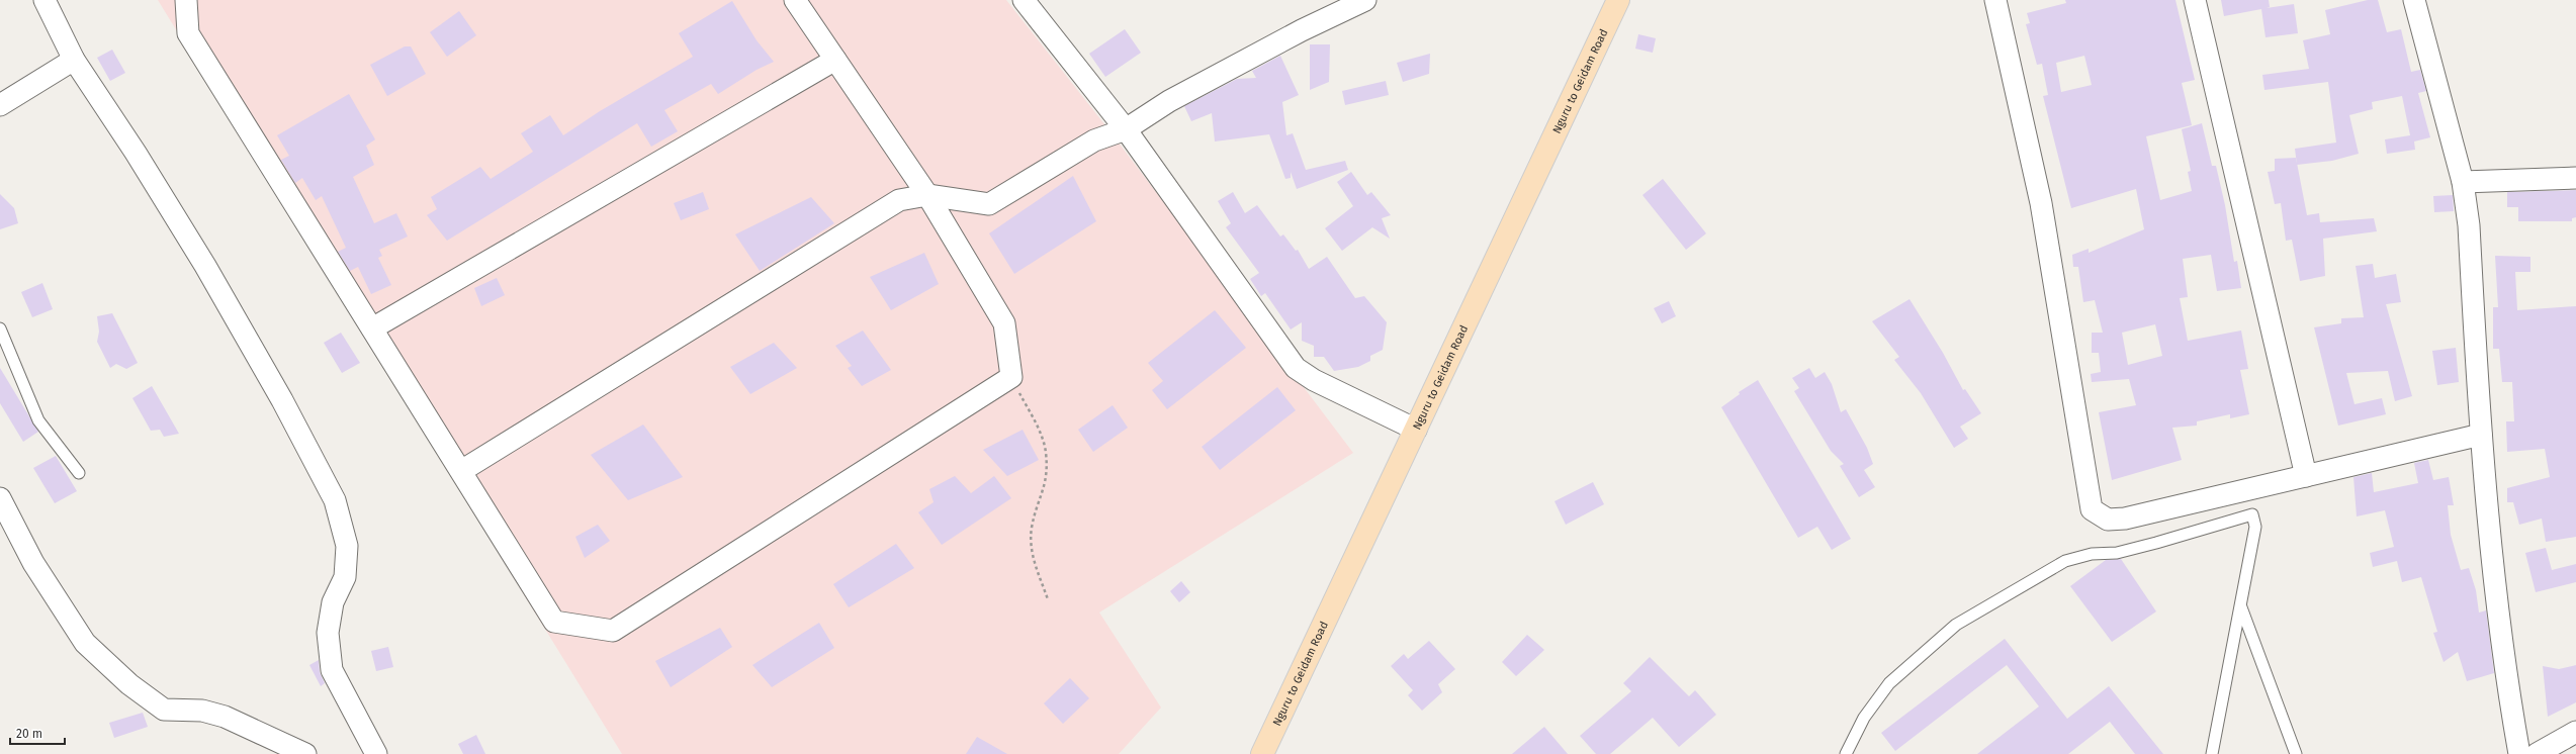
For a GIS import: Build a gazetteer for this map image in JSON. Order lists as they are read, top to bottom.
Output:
{
  "streets": {
    "main road": ["Nguru to Geidam Road"]
  },
  "scale_bar": "20 m"
}
